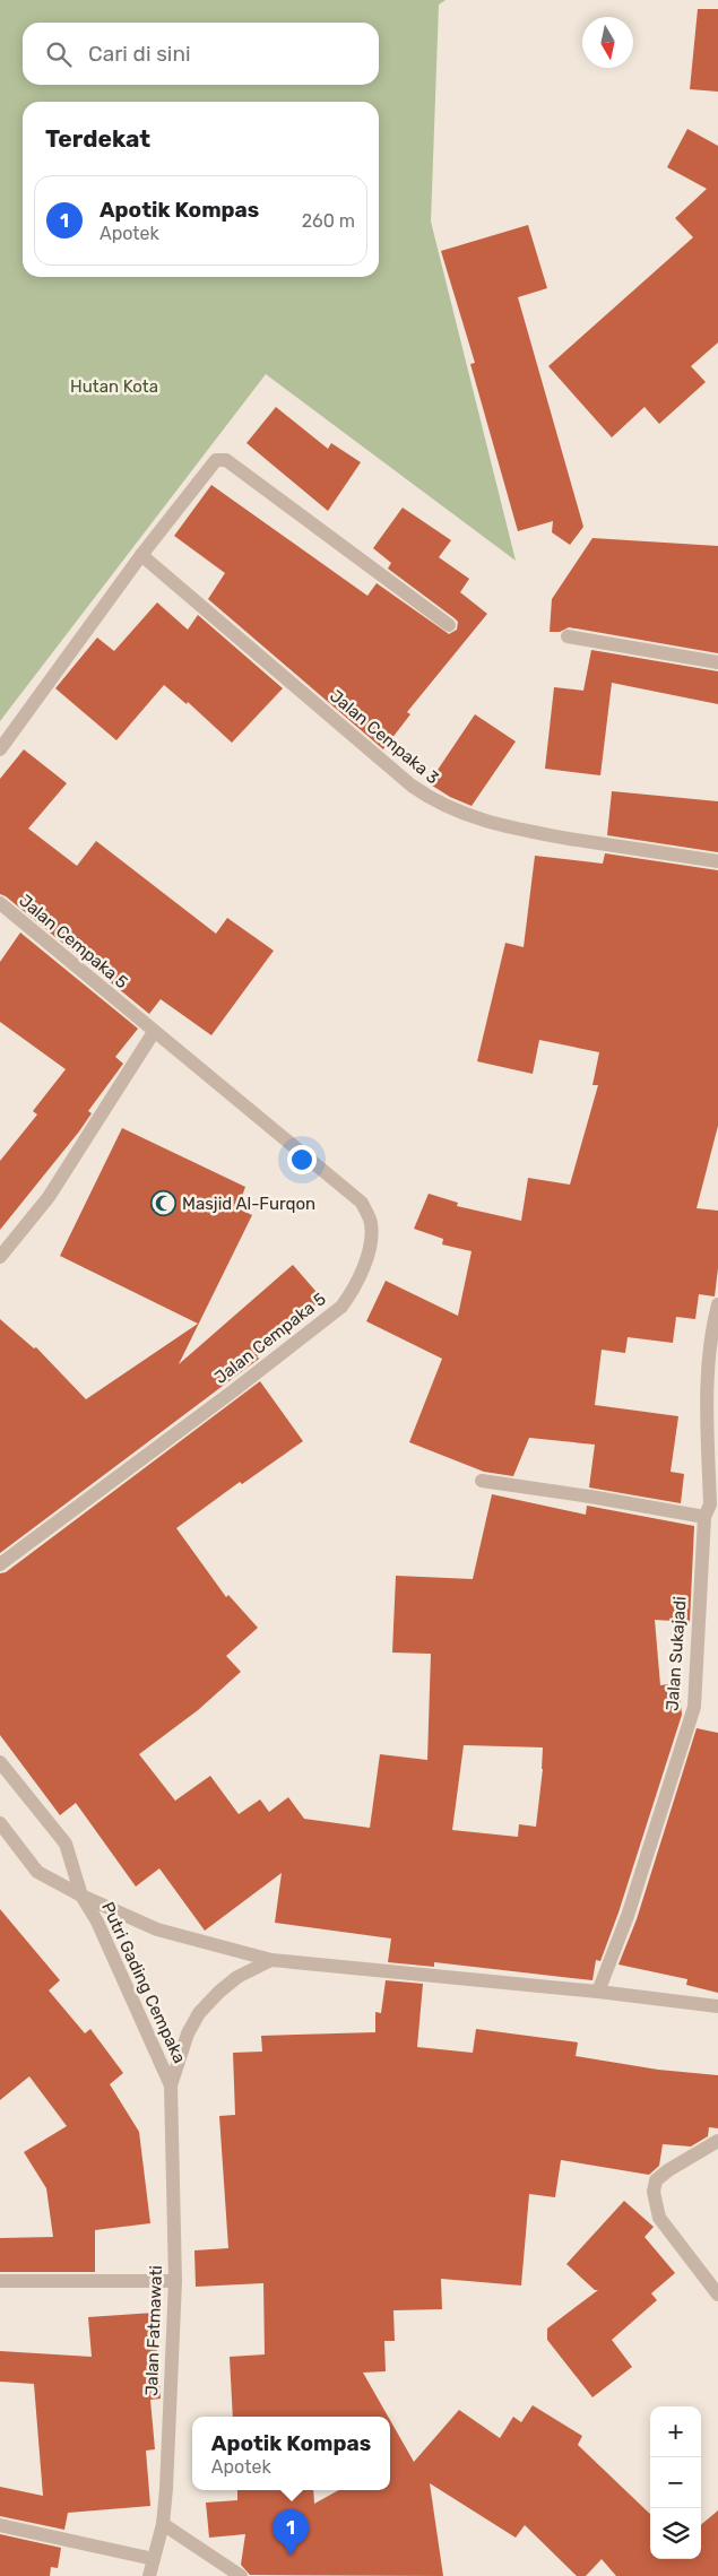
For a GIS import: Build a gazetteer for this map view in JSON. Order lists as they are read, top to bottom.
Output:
{
  "streets": {
    "street": [
      "Jalan Cempaka 3",
      "Jalan Cempaka 5",
      "Jalan Sukajadi",
      "Putri Gading Cempaka",
      "Jalan Fatmawati"
    ]
  },
  "crossings": [
    ["Jalan Sukajadi", "Putri Gading Cempaka"],
    ["Putri Gading Cempaka", "Jalan Fatmawati"]
  ],
  "parks": ["Hutan Kota"],
  "places": {
    "mosque": ["Masjid Al-Furqon"]
  },
  "north": "bottom",
  "page": {
    "search": "Cari di sini",
    "heading": "Terdekat",
    "list": [
      {
        "mark": "1",
        "name": "Apotik Kompas",
        "note": "Apotek",
        "value": "260 m"
      }
    ],
    "map_buttons": ["+", "−"],
    "popup": ["Apotik Kompas", "Apotek"],
    "pins": "1"
  }
}
